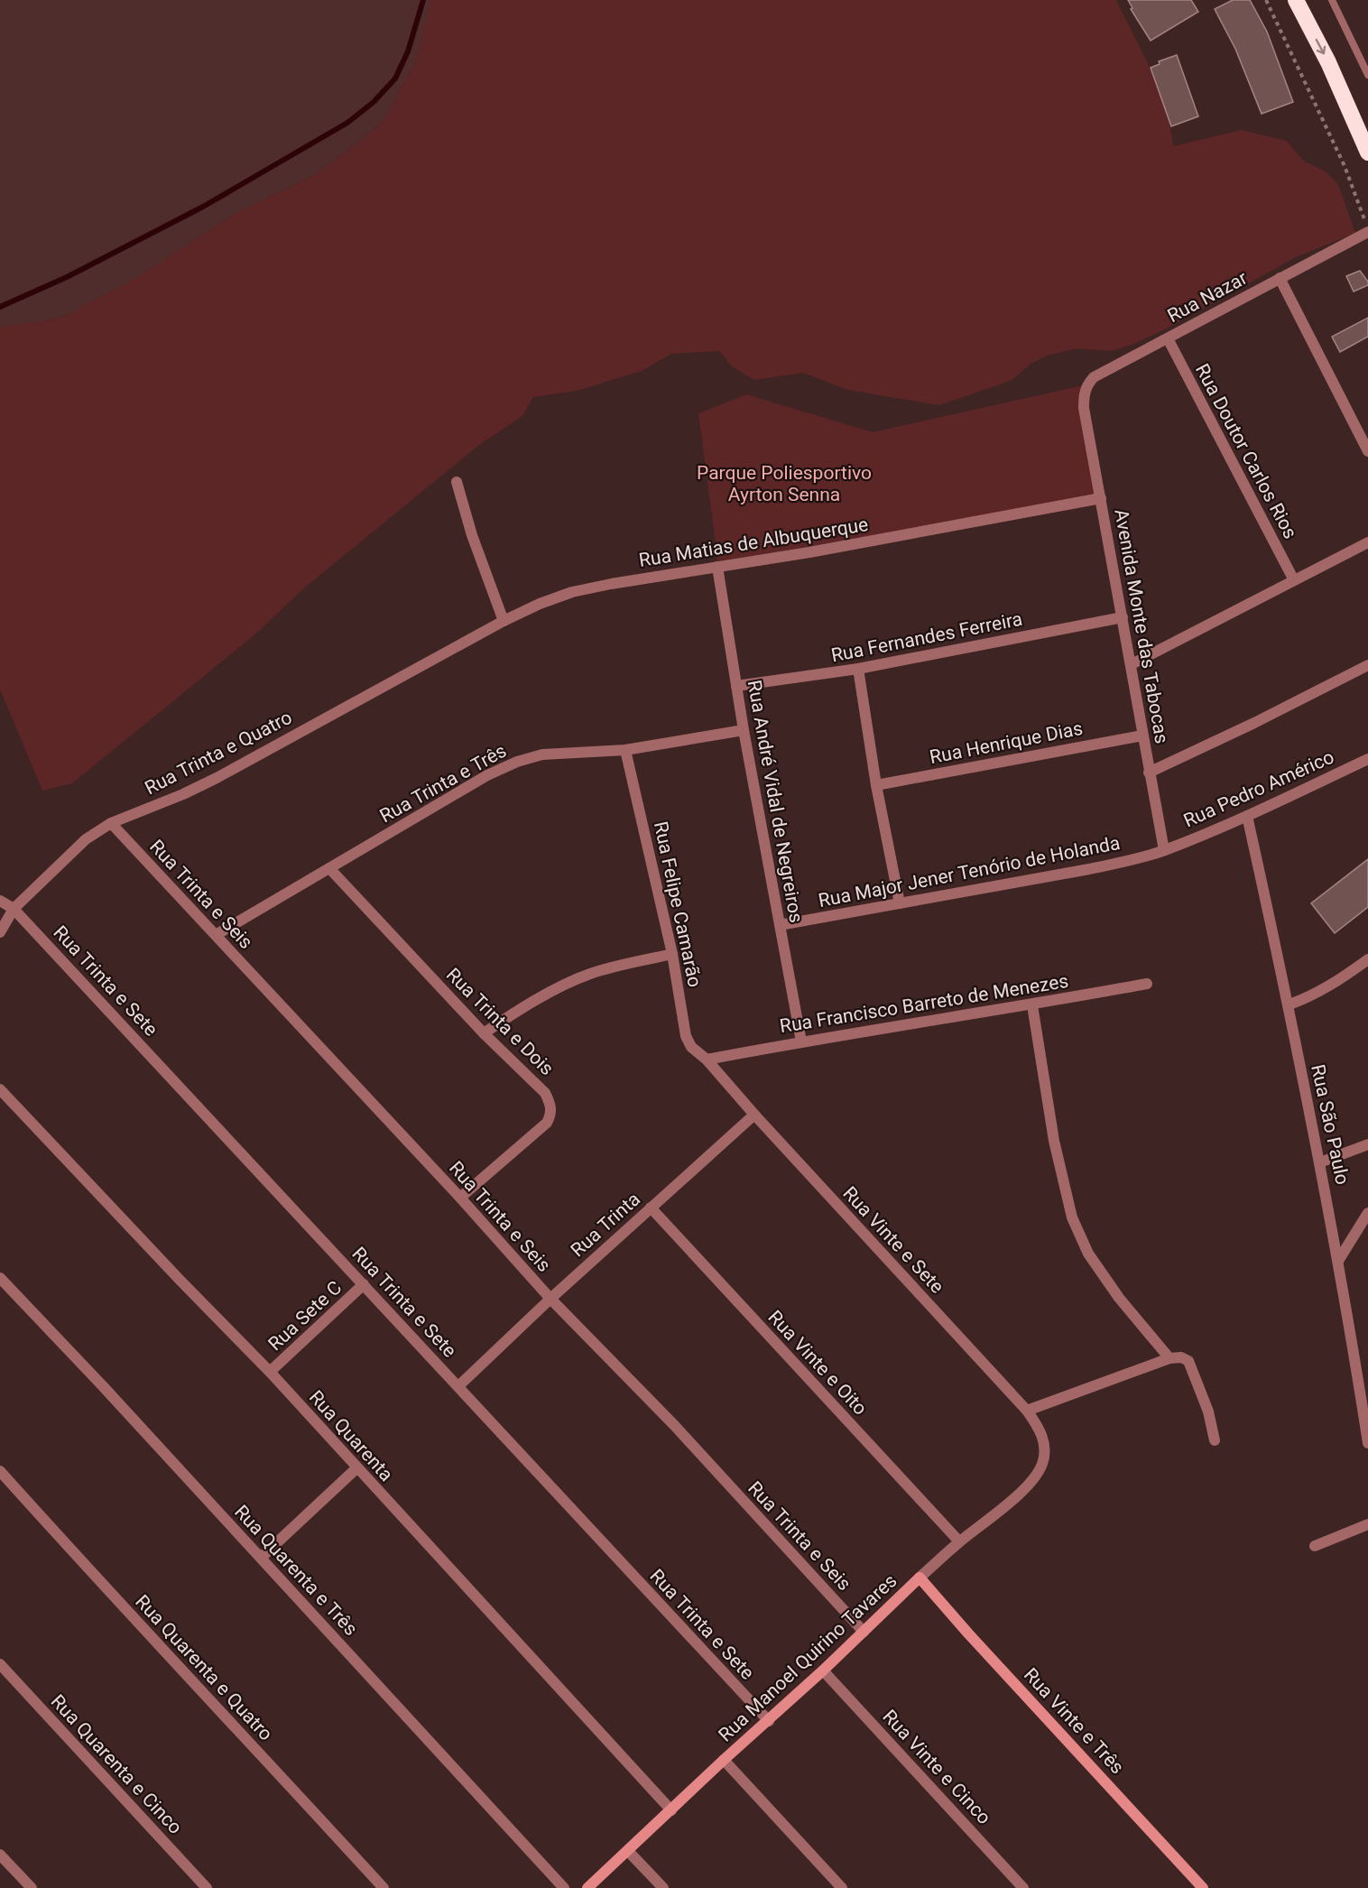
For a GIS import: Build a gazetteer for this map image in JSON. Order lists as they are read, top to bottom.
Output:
{
  "streets": {
    "main road": ["Rua Manoel Quirino Tavares", "Rua Vinte e Três"],
    "street": [
      "Rua Nazar",
      "Rua Doutor Carlos Rios",
      "Rua Matias de Albuquerque",
      "Avenida Monte das Tabocas",
      "Rua Fernandes Ferreira",
      "Rua Henrique Dias",
      "Rua Trinta e Quatro",
      "Rua Trinta e Três",
      "Rua Pedro Américo",
      "Rua André Vidal de Negreiros",
      "Rua Major Jener Tenório de Holanda",
      "Rua Trinta e Seis",
      "Rua Felipe Camarão",
      "Rua Trinta e Sete",
      "Rua Francisco Barreto de Menezes",
      "Rua Trinta e Dois",
      "Rua São Paulo",
      "Rua Trinta",
      "Rua Vinte e Sete",
      "Rua Sete C",
      "Rua Vinte e Oito",
      "Rua Quarenta",
      "Rua Quarenta e Três",
      "Rua Quarenta e Quatro",
      "Rua Quarenta e Cinco",
      "Rua Vinte e Cinco"
    ]
  },
  "crossings": [
    ["Rua Nazar", "Rua Doutor Carlos Rios"],
    ["Rua Nazar", "Avenida Monte das Tabocas"],
    ["Rua Matias de Albuquerque", "Avenida Monte das Tabocas"],
    ["Rua Matias de Albuquerque", "Rua Trinta e Quatro"],
    ["Rua Matias de Albuquerque", "Rua André Vidal de Negreiros"],
    ["Avenida Monte das Tabocas", "Rua Fernandes Ferreira"],
    ["Avenida Monte das Tabocas", "Rua Henrique Dias"],
    ["Avenida Monte das Tabocas", "Rua Pedro Américo"],
    ["Avenida Monte das Tabocas", "Rua Major Jener Tenório de Holanda"],
    ["Rua Fernandes Ferreira", "Rua André Vidal de Negreiros"],
    ["Rua Trinta e Quatro", "Rua Trinta e Seis"],
    ["Rua Trinta e Quatro", "Rua Trinta e Sete"],
    ["Rua Trinta e Três", "Rua André Vidal de Negreiros"],
    ["Rua Trinta e Três", "Rua Trinta e Seis"],
    ["Rua Trinta e Três", "Rua Felipe Camarão"],
    ["Rua Trinta e Três", "Rua Trinta e Dois"],
    ["Rua Pedro Américo", "Rua Major Jener Tenório de Holanda"],
    ["Rua Pedro Américo", "Rua São Paulo"],
    ["Rua André Vidal de Negreiros", "Rua Major Jener Tenório de Holanda"],
    ["Rua André Vidal de Negreiros", "Rua Francisco Barreto de Menezes"],
    ["Rua Trinta e Seis", "Rua Trinta e Dois"],
    ["Rua Trinta e Seis", "Rua Trinta"],
    ["Rua Trinta e Seis", "Rua Manoel Quirino Tavares"],
    ["Rua Felipe Camarão", "Rua Francisco Barreto de Menezes"],
    ["Rua Felipe Camarão", "Rua Vinte e Sete"],
    ["Rua Trinta e Sete", "Rua Trinta"],
    ["Rua Trinta e Sete", "Rua Sete C"],
    ["Rua Trinta e Sete", "Rua Manoel Quirino Tavares"],
    ["Rua Francisco Barreto de Menezes", "Rua Vinte e Sete"],
    ["Rua Trinta", "Rua Vinte e Sete"],
    ["Rua Trinta", "Rua Vinte e Oito"],
    ["Rua Vinte e Sete", "Rua Manoel Quirino Tavares"],
    ["Rua Sete C", "Rua Quarenta"],
    ["Rua Vinte e Oito", "Rua Manoel Quirino Tavares"],
    ["Rua Quarenta", "Rua Manoel Quirino Tavares"],
    ["Rua Manoel Quirino Tavares", "Rua Vinte e Três"],
    ["Rua Manoel Quirino Tavares", "Rua Vinte e Cinco"]
  ],
  "parks": ["Parque Poliesportivo Ayrton Senna"]
}
